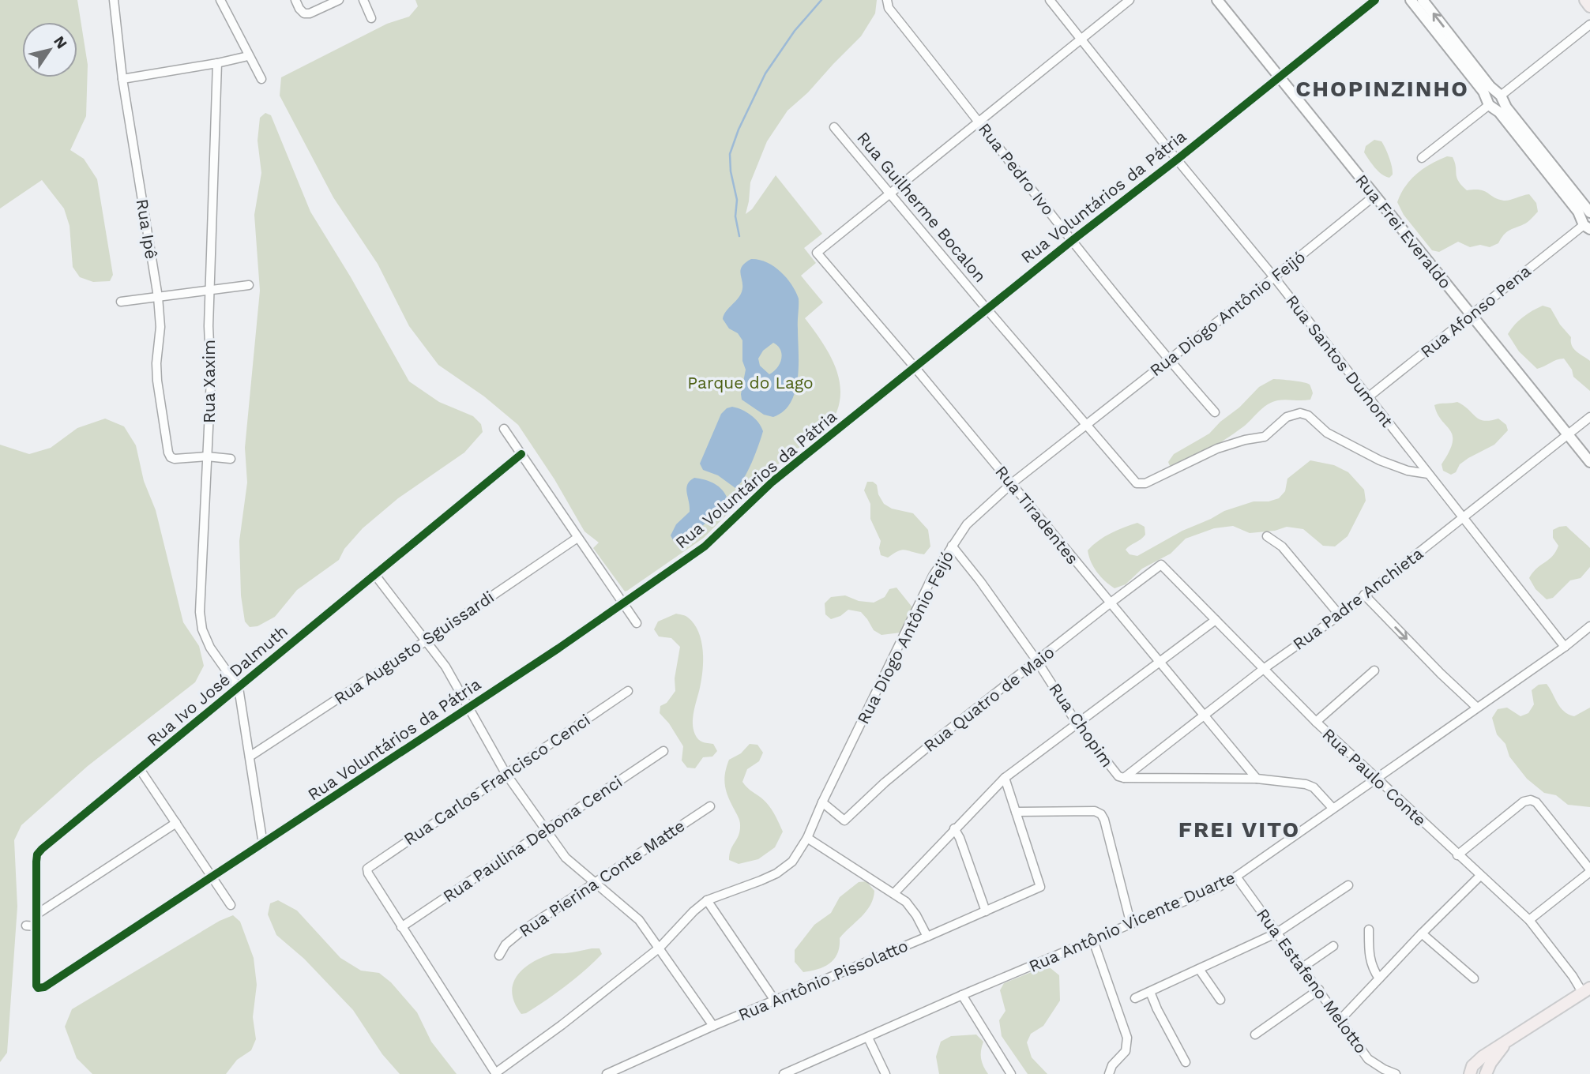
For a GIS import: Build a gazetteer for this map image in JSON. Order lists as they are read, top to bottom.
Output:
{
  "streets": {
    "street": [
      "Rua Pedro Ivo",
      "Rua Voluntários da Pátria",
      "Rua Guilherme Bocalon",
      "Rua Ipê",
      "Rua Frei Everaldo",
      "Rua Afonso Pena",
      "Rua Diogo Antônio Feijó",
      "Rua Santos Dumont",
      "Rua Xaxim",
      "Rua Tiradentes",
      "Rua Padre Anchieta",
      "Rua Augusto Sguissardi",
      "Rua Ivo José Dalmuth",
      "Rua Quatro de Maio",
      "Rua Chopim",
      "Rua Paulo Conte",
      "Rua Carlos Francisco Cenci",
      "Rua Paulina Debona Cenci",
      "Rua Pierina Conte Matte",
      "Rua Antônio Vicente Duarte",
      "Rua Antônio Pissolatto",
      "Rua Estafeno Melotto"
    ]
  },
  "crossings": [
    ["Rua Pedro Ivo", "Rua Voluntários da Pátria"],
    ["Rua Pedro Ivo", "Rua Diogo Antônio Feijó"],
    ["Rua Voluntários da Pátria", "Rua Guilherme Bocalon"],
    ["Rua Voluntários da Pátria", "Rua Frei Everaldo"],
    ["Rua Voluntários da Pátria", "Rua Santos Dumont"],
    ["Rua Voluntários da Pátria", "Rua Tiradentes"],
    ["Rua Voluntários da Pátria", "Rua Ivo José Dalmuth"],
    ["Rua Guilherme Bocalon", "Rua Diogo Antônio Feijó"],
    ["Rua Guilherme Bocalon", "Rua Santos Dumont"],
    ["Rua Guilherme Bocalon", "Rua Tiradentes"],
    ["Rua Ipê", "Rua Xaxim"],
    ["Rua Frei Everaldo", "Rua Afonso Pena"],
    ["Rua Frei Everaldo", "Rua Diogo Antônio Feijó"],
    ["Rua Frei Everaldo", "Rua Padre Anchieta"],
    ["Rua Afonso Pena", "Rua Santos Dumont"],
    ["Rua Diogo Antônio Feijó", "Rua Santos Dumont"],
    ["Rua Diogo Antônio Feijó", "Rua Tiradentes"],
    ["Rua Diogo Antônio Feijó", "Rua Quatro de Maio"],
    ["Rua Diogo Antônio Feijó", "Rua Chopim"],
    ["Rua Santos Dumont", "Rua Padre Anchieta"],
    ["Rua Santos Dumont", "Rua Antônio Vicente Duarte"],
    ["Rua Xaxim", "Rua Ivo José Dalmuth"],
    ["Rua Tiradentes", "Rua Padre Anchieta"],
    ["Rua Tiradentes", "Rua Quatro de Maio"],
    ["Rua Tiradentes", "Rua Chopim"],
    ["Rua Padre Anchieta", "Rua Chopim"],
    ["Rua Padre Anchieta", "Rua Paulo Conte"],
    ["Rua Quatro de Maio", "Rua Chopim"],
    ["Rua Quatro de Maio", "Rua Paulo Conte"],
    ["Rua Chopim", "Rua Antônio Vicente Duarte"],
    ["Rua Paulo Conte", "Rua Antônio Vicente Duarte"],
    ["Rua Carlos Francisco Cenci", "Rua Paulina Debona Cenci"],
    ["Rua Antônio Vicente Duarte", "Rua Estafeno Melotto"]
  ],
  "districts": ["CHOPINZINHO", "FREI VITO"],
  "parks": ["Parque do Lago"],
  "north": "top right"
}
